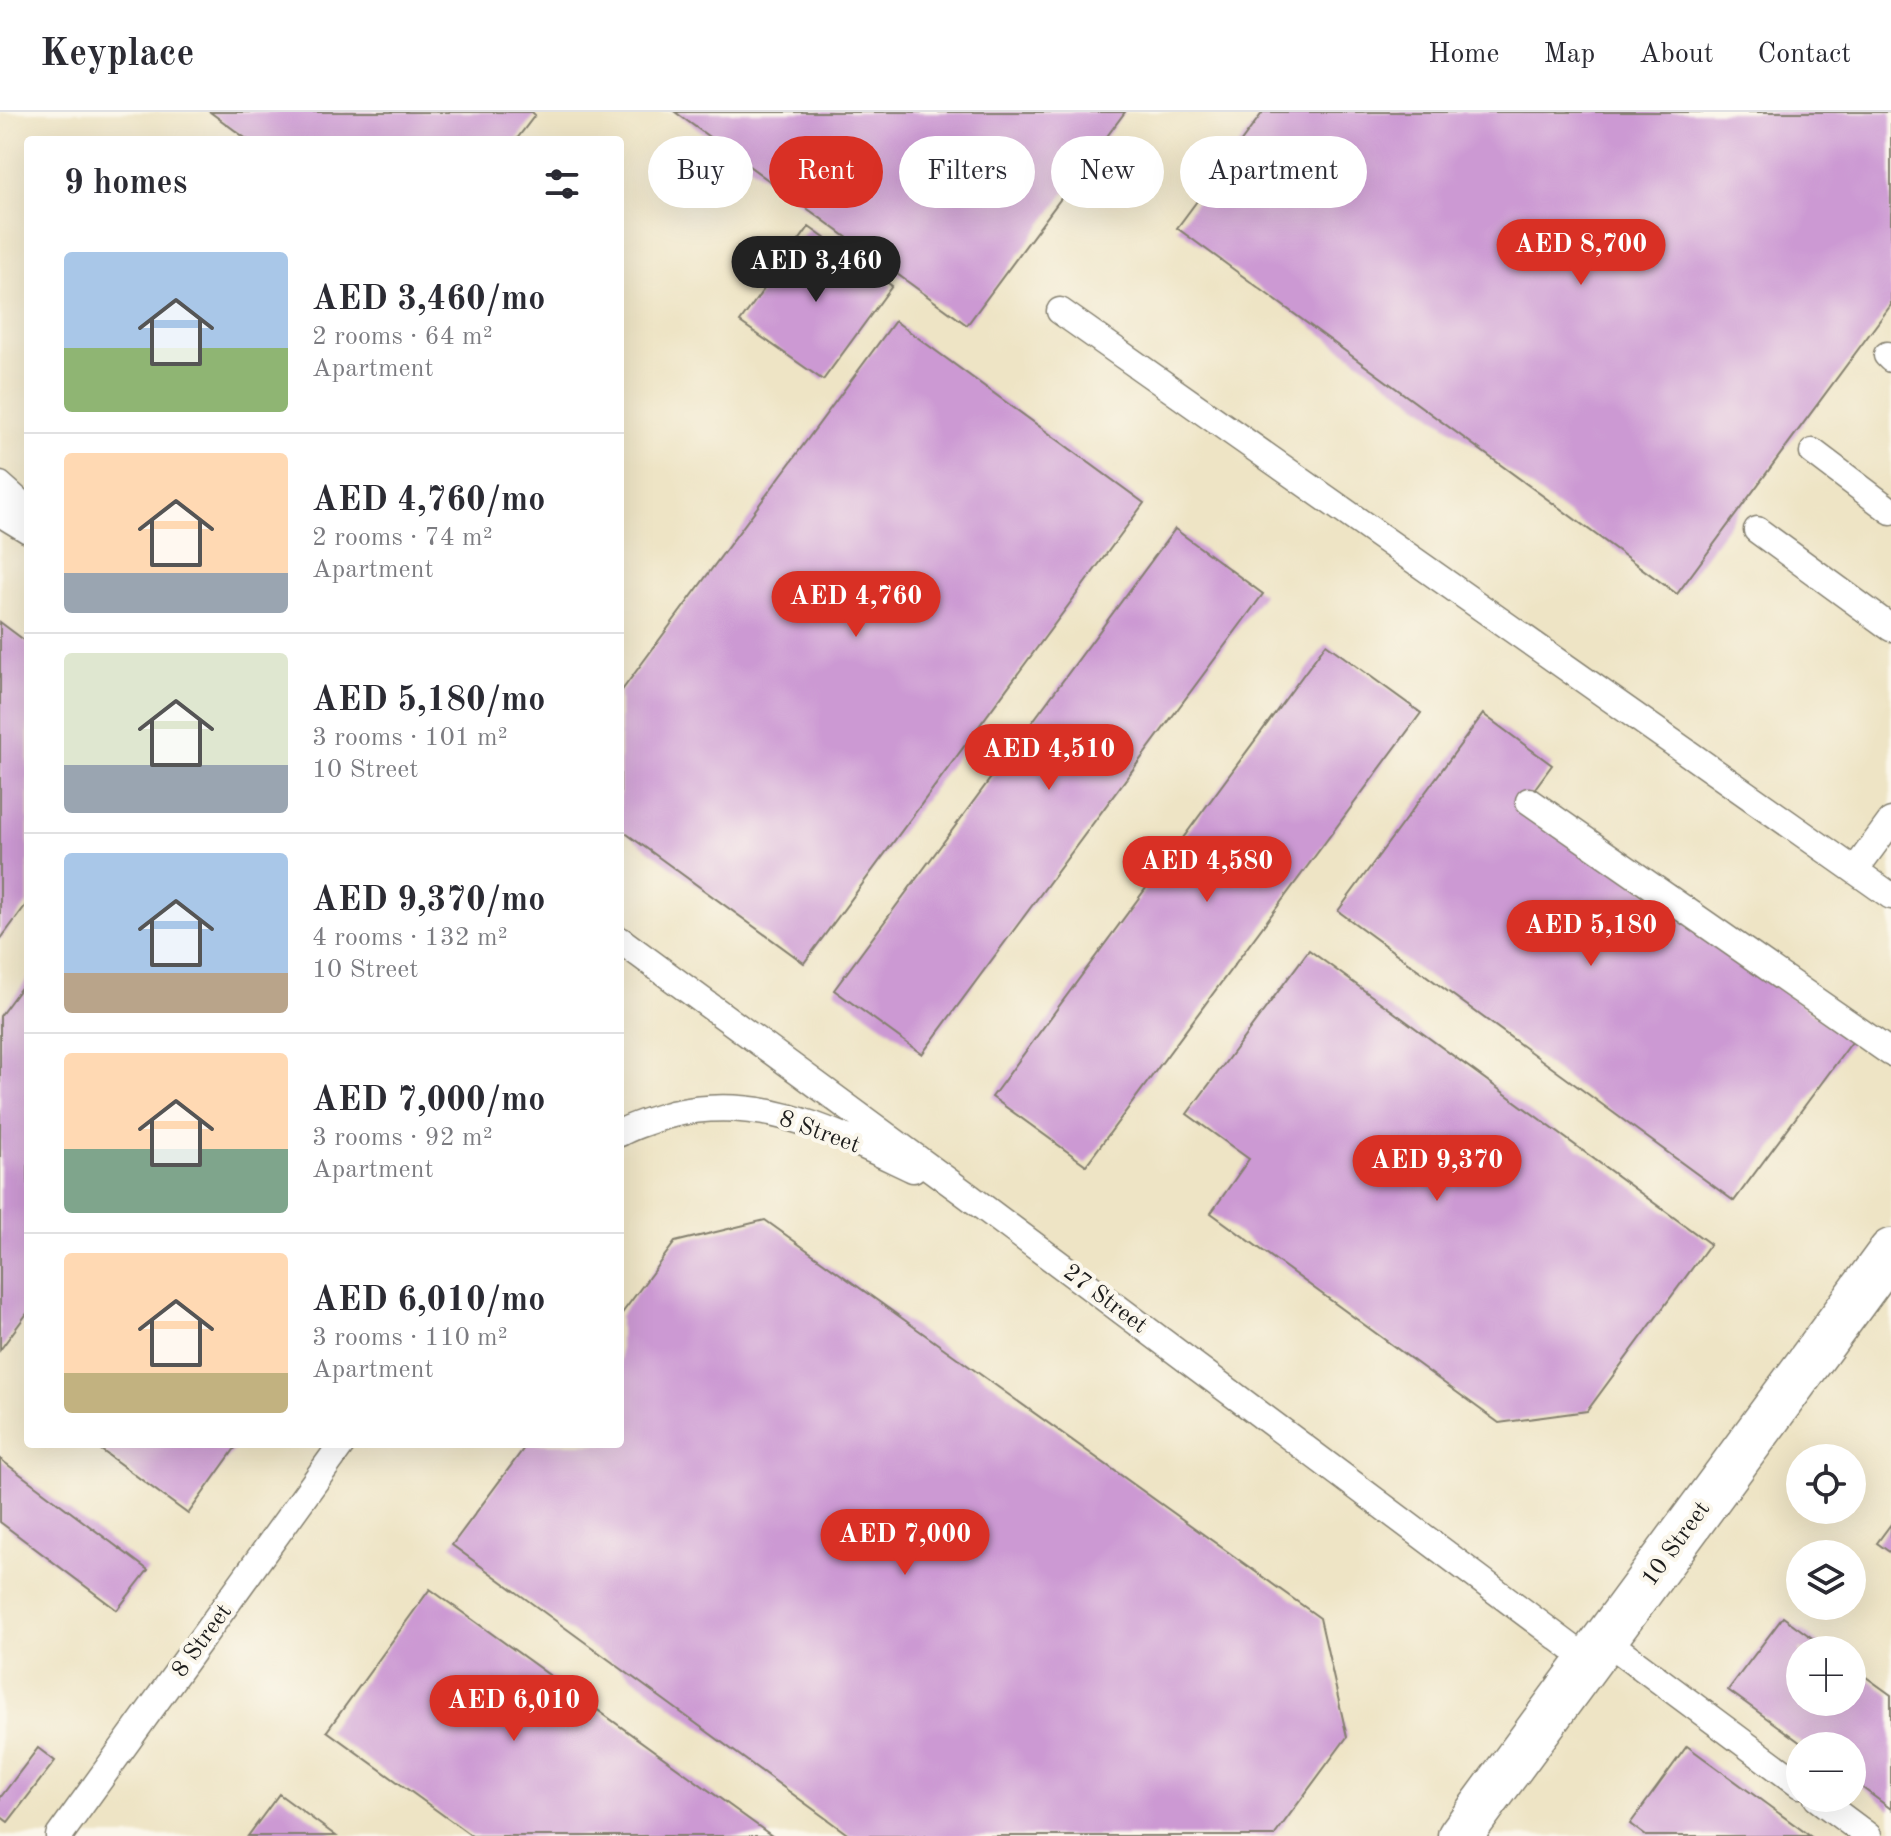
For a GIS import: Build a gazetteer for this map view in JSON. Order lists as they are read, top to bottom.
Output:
{
  "streets": {
    "street": ["10 Street"],
    "lane": ["8 Street", "27 Street"]
  },
  "crossings": [
    ["8 Street", "27 Street"],
    ["27 Street", "10 Street"]
  ],
  "page": {
    "header": "Keyplace",
    "nav": [
      "Home",
      "Map",
      "About",
      "Contact"
    ],
    "chip": [
      "Buy",
      "Rent",
      "Filters",
      "New",
      "Apartment"
    ],
    "heading": "9 homes",
    "price": [
      "AED 8,700",
      "AED 3,460",
      "AED 4,760",
      "AED 4,510",
      "AED 4,580",
      "AED 5,180",
      "AED 9,370",
      "AED 7,000",
      "AED 6,010"
    ],
    "list": [
      {
        "name": "AED 3,460/mo",
        "note": "2 rooms · 64 m² · Apartment"
      },
      {
        "name": "AED 4,760/mo",
        "note": "2 rooms · 74 m² · Apartment"
      },
      {
        "name": "AED 5,180/mo",
        "note": "3 rooms · 101 m² · 10 Street"
      },
      {
        "name": "AED 9,370/mo",
        "note": "4 rooms · 132 m² · 10 Street"
      },
      {
        "name": "AED 7,000/mo",
        "note": "3 rooms · 92 m² · Apartment"
      },
      {
        "name": "AED 6,010/mo",
        "note": "3 rooms · 110 m² · Apartment"
      }
    ],
    "map_buttons": ["+", "−"]
  }
}
